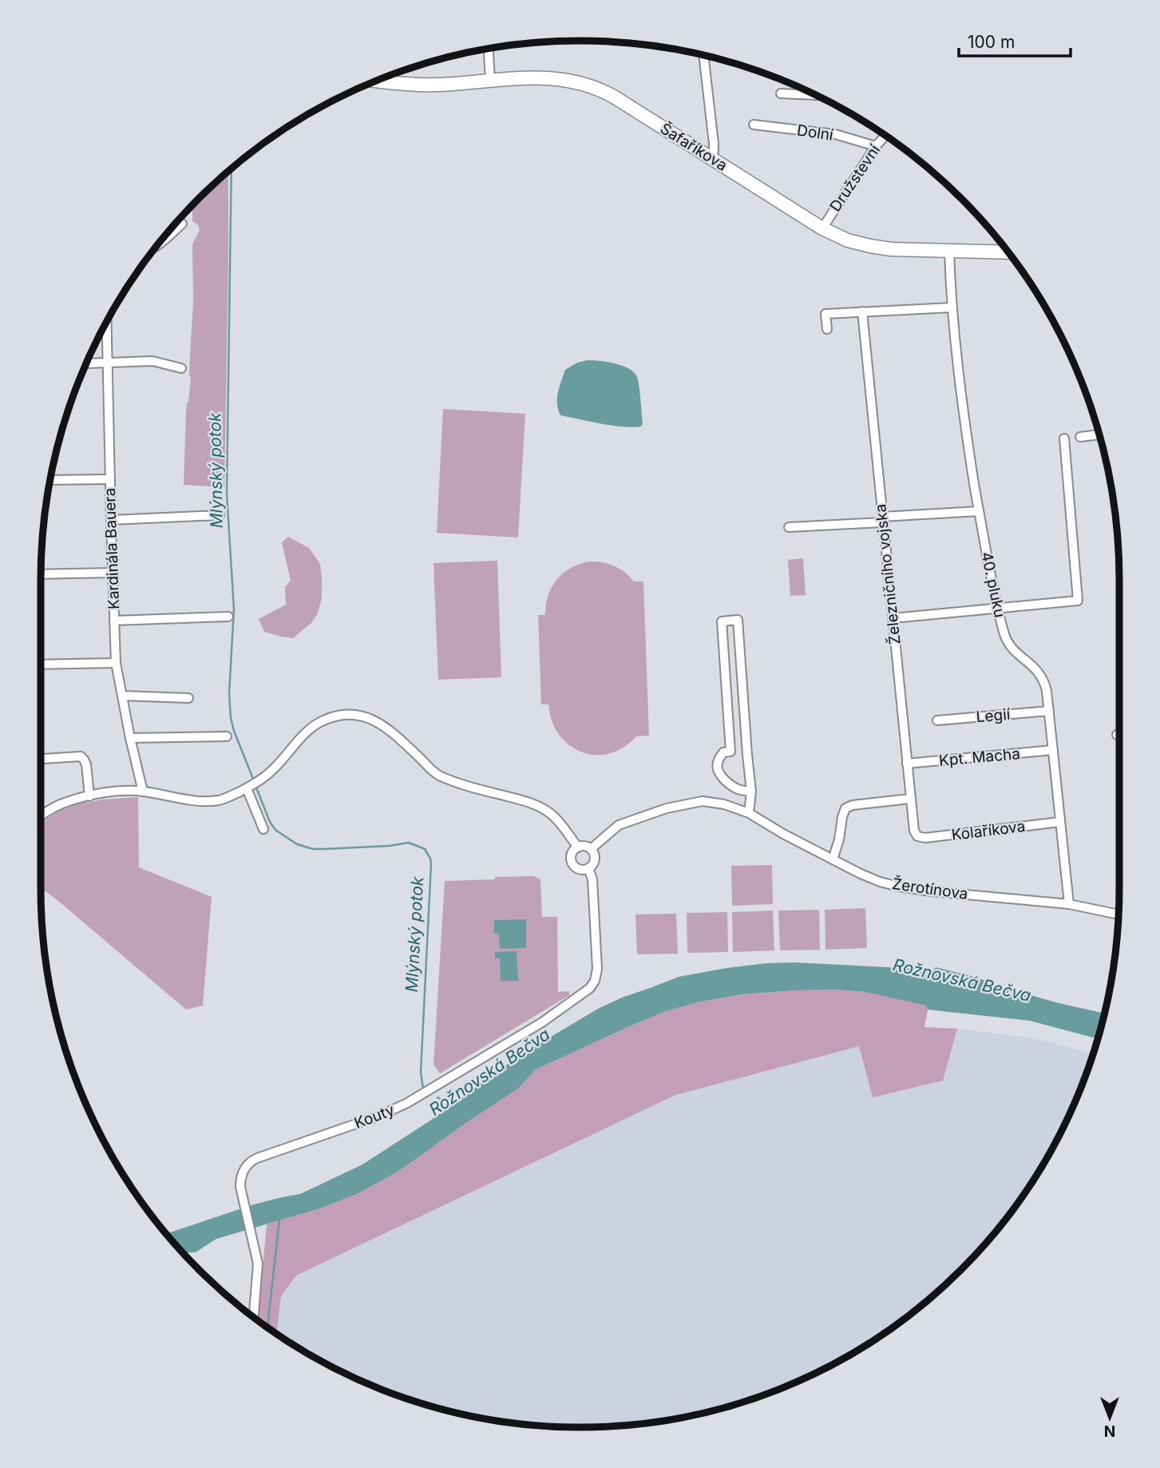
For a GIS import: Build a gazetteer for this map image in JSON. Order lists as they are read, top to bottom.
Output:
{
  "streets": {
    "street": [
      "Dolní",
      "Šafaříkova",
      "Družstevní",
      "Kardinála Bauera",
      "Železničního vojska",
      "40. pluku",
      "Legií",
      "Kpt. Macha",
      "Kolaříkova",
      "Žerotínova",
      "Kouty"
    ]
  },
  "crossings": [
    ["Dolní", "Družstevní"],
    ["Šafaříkova", "Družstevní"],
    ["Šafaříkova", "40. pluku"],
    ["Železničního vojska", "Kpt. Macha"],
    ["Železničního vojska", "Kolaříkova"],
    ["40. pluku", "Legií"],
    ["40. pluku", "Kpt. Macha"],
    ["40. pluku", "Kolaříkova"],
    ["40. pluku", "Žerotínova"],
    ["Žerotínova", "Kouty"]
  ],
  "water": ["Mlýnský potok", "Rožnovská Bečva"],
  "scale_bar": "100 m",
  "north": "bottom"
}
